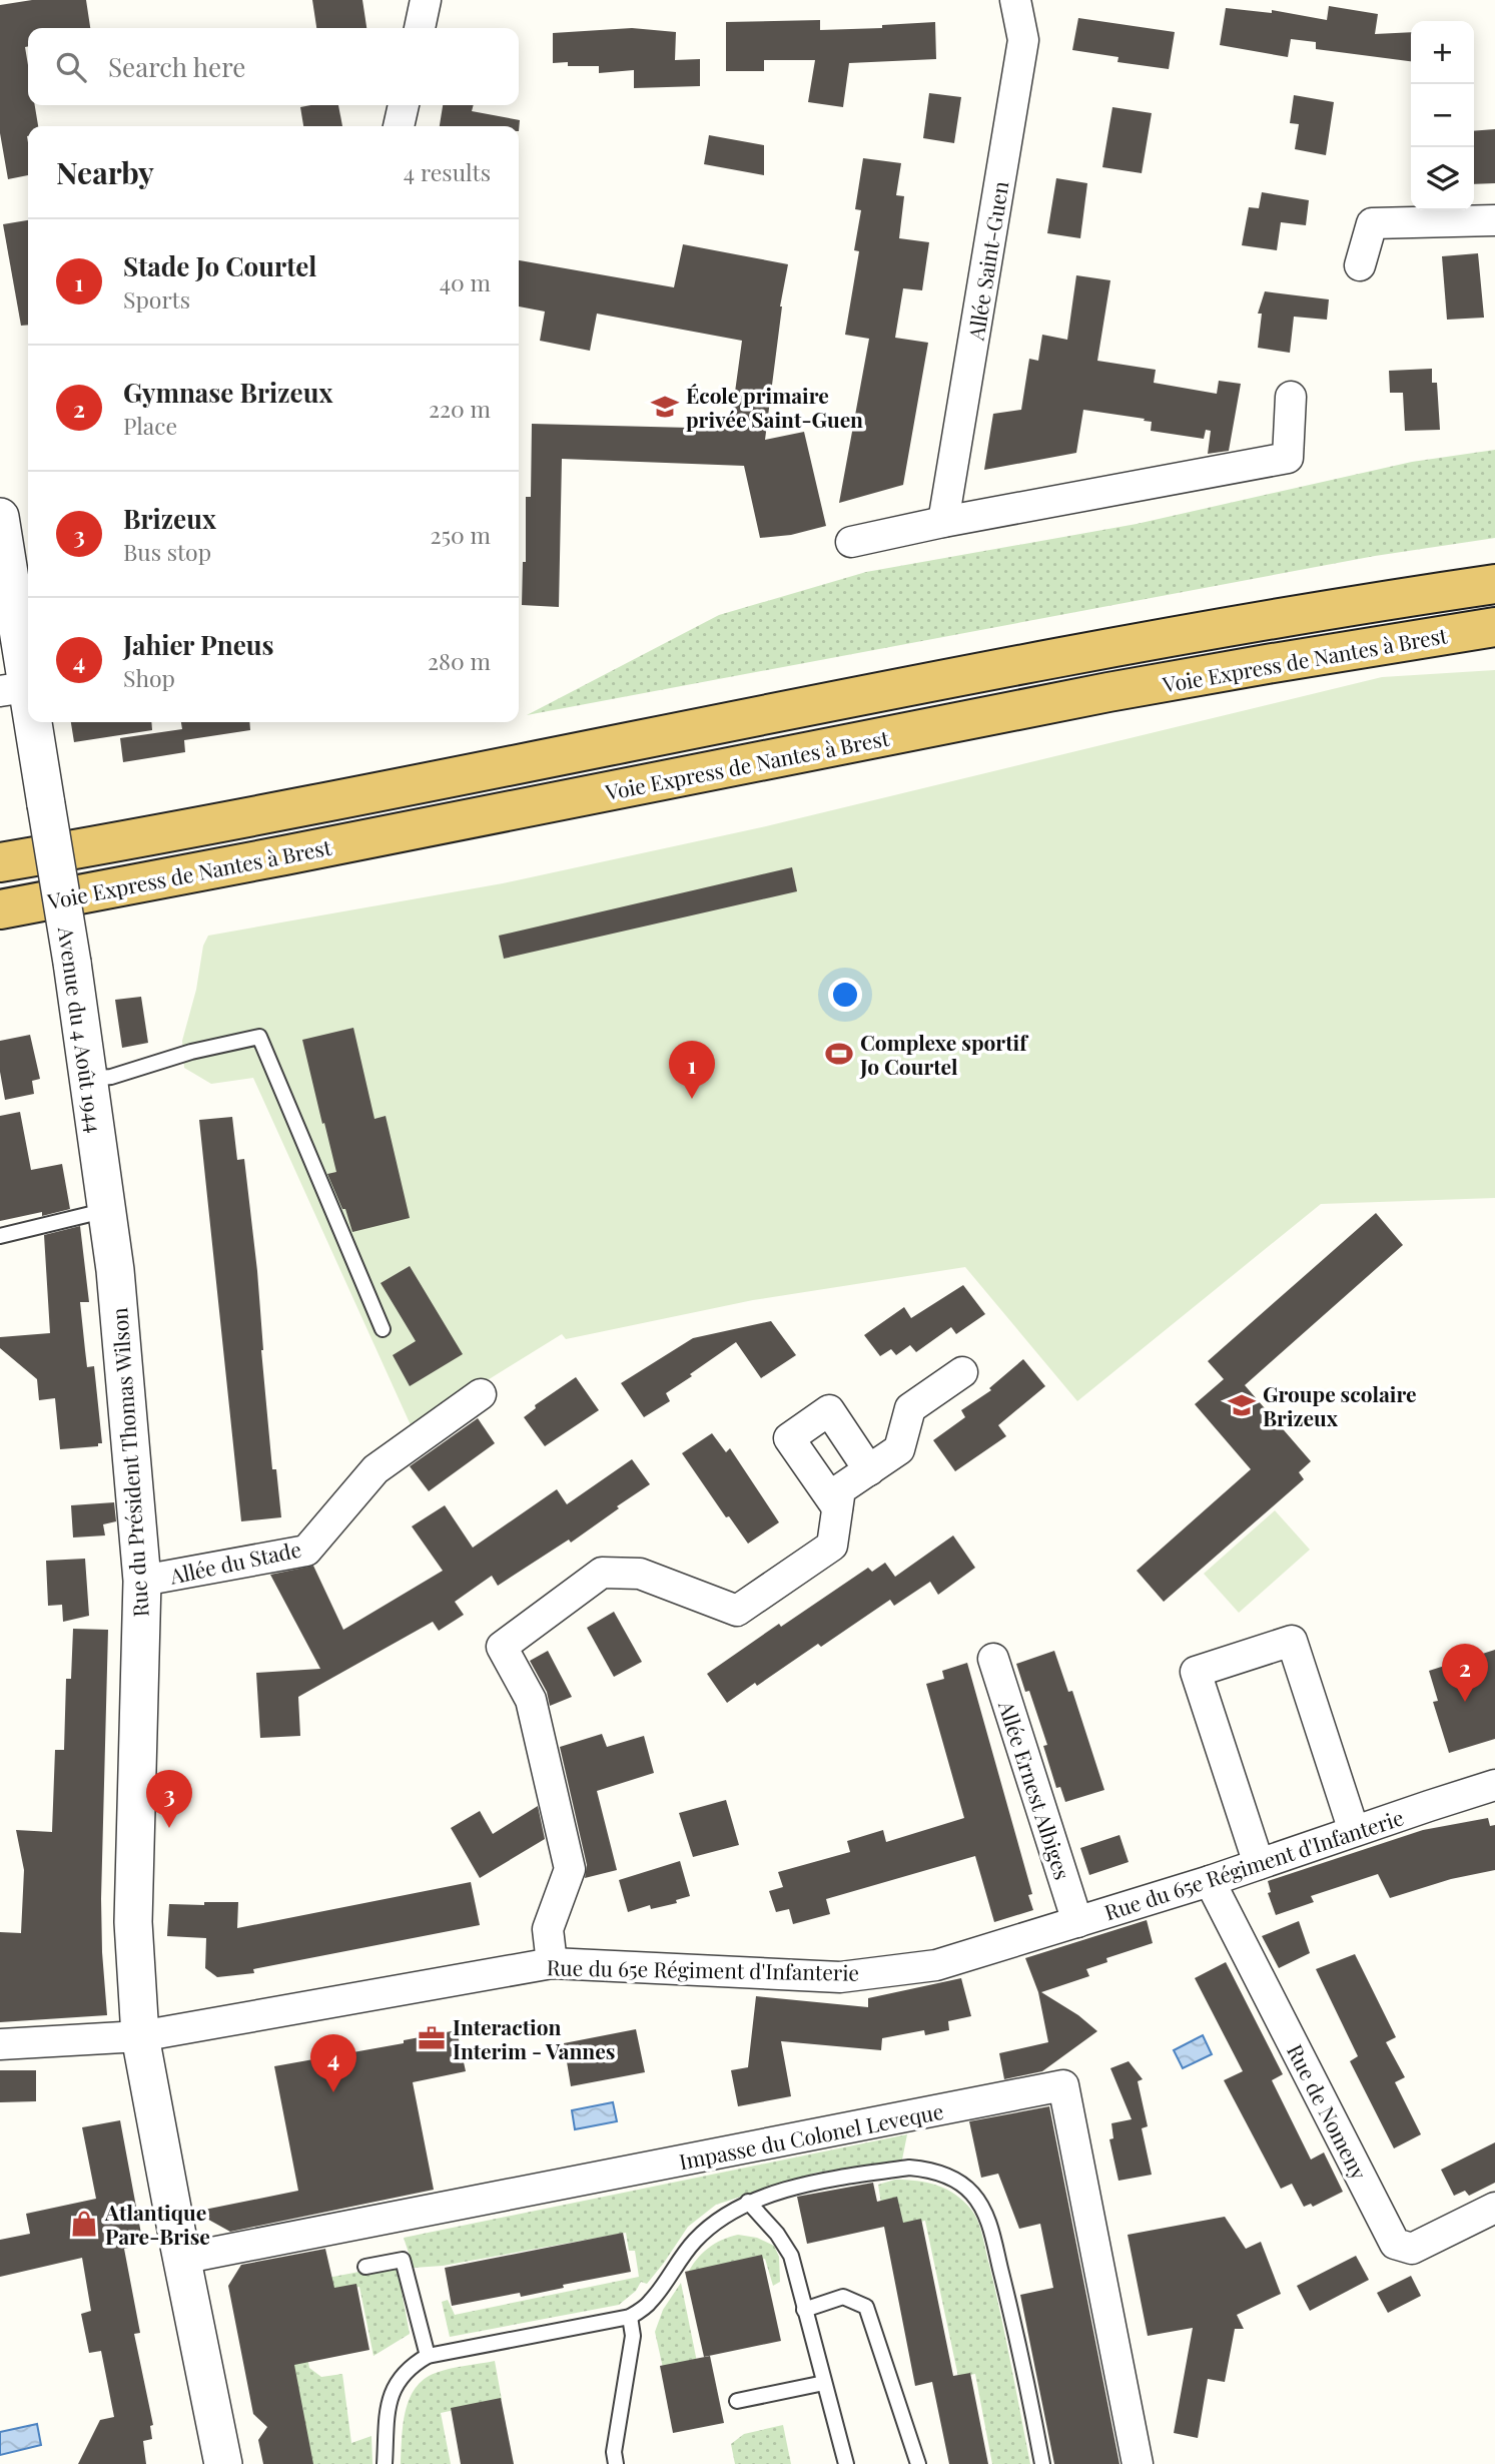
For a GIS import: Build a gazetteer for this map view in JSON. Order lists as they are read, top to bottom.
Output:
{
  "streets": {
    "highway": ["Voie Express de Nantes à Brest"],
    "street": [
      "Allée Saint-Guen",
      "Avenue du 4 Août 1944",
      "Rue du Président Thomas Wilson",
      "Allée du Stade",
      "Allée Ernest Albiges",
      "Rue du 65e Régiment d'Infanterie",
      "Rue de Nomeny",
      "Impasse du Colonel Leveque"
    ]
  },
  "crossings": [
    ["Avenue du 4 Août 1944", "Rue du Président Thomas Wilson"],
    ["Rue du Président Thomas Wilson", "Allée du Stade"],
    ["Rue du Président Thomas Wilson", "Rue du 65e Régiment d'Infanterie"],
    ["Rue du Président Thomas Wilson", "Impasse du Colonel Leveque"],
    ["Allée Ernest Albiges", "Rue du 65e Régiment d'Infanterie"],
    ["Rue du 65e Régiment d'Infanterie", "Rue de Nomeny"]
  ],
  "places": {
    "school or university": ["École primaire privée Saint-Guen", "Groupe scolaire Brizeux"],
    "sports": ["Complexe sportif Jo Courtel"],
    "office": ["Interaction Interim - Vannes"],
    "shop": ["Atlantique Pare-Brise"]
  },
  "page": {
    "map_buttons": ["+", "−"],
    "search": "Search here",
    "heading": ["Nearby", "4 results"],
    "list": [
      {
        "mark": "1",
        "name": "Stade Jo Courtel",
        "note": "Sports",
        "value": "40 m"
      },
      {
        "mark": "2",
        "name": "Gymnase Brizeux",
        "note": "Place",
        "value": "220 m"
      },
      {
        "mark": "3",
        "name": "Brizeux",
        "note": "Bus stop",
        "value": "250 m"
      },
      {
        "mark": "4",
        "name": "Jahier Pneus",
        "note": "Shop",
        "value": "280 m"
      }
    ],
    "pins": [
      "1",
      "2",
      "3",
      "4"
    ]
  }
}
